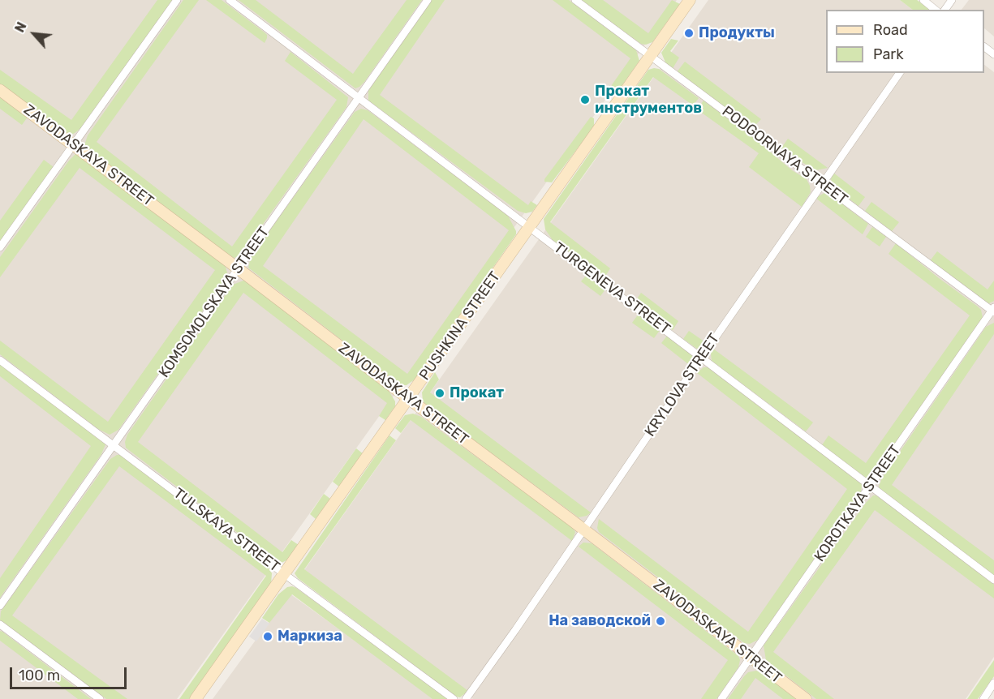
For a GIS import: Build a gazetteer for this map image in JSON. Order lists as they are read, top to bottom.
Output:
{
  "streets": {
    "main road": ["ZAVODASKAYA STREET", "PUSHKINA STREET"],
    "street": [
      "PODGORNAYA STREET",
      "TURGENEVA STREET",
      "KOMSOMOLSKAYA STREET",
      "KRYLOVA STREET",
      "KOROTKAYA STREET",
      "TULSKAYA STREET"
    ]
  },
  "crossings": [
    ["ZAVODASKAYA STREET", "KOMSOMOLSKAYA STREET"],
    ["ZAVODASKAYA STREET", "PUSHKINA STREET"],
    ["ZAVODASKAYA STREET", "KRYLOVA STREET"],
    ["ZAVODASKAYA STREET", "KOROTKAYA STREET"],
    ["PODGORNAYA STREET", "PUSHKINA STREET"],
    ["PODGORNAYA STREET", "KRYLOVA STREET"],
    ["PODGORNAYA STREET", "KOROTKAYA STREET"],
    ["TURGENEVA STREET", "KOMSOMOLSKAYA STREET"],
    ["TURGENEVA STREET", "PUSHKINA STREET"],
    ["TURGENEVA STREET", "KRYLOVA STREET"],
    ["TURGENEVA STREET", "KOROTKAYA STREET"],
    ["KOMSOMOLSKAYA STREET", "TULSKAYA STREET"],
    ["PUSHKINA STREET", "TULSKAYA STREET"]
  ],
  "places": [
    "Продукты",
    "Прокат инструментов",
    "Прокат",
    "На заводской",
    "Маркиза"
  ],
  "legend": ["Road", "Park"],
  "scale_bar": "100 m",
  "north": "top left"
}
